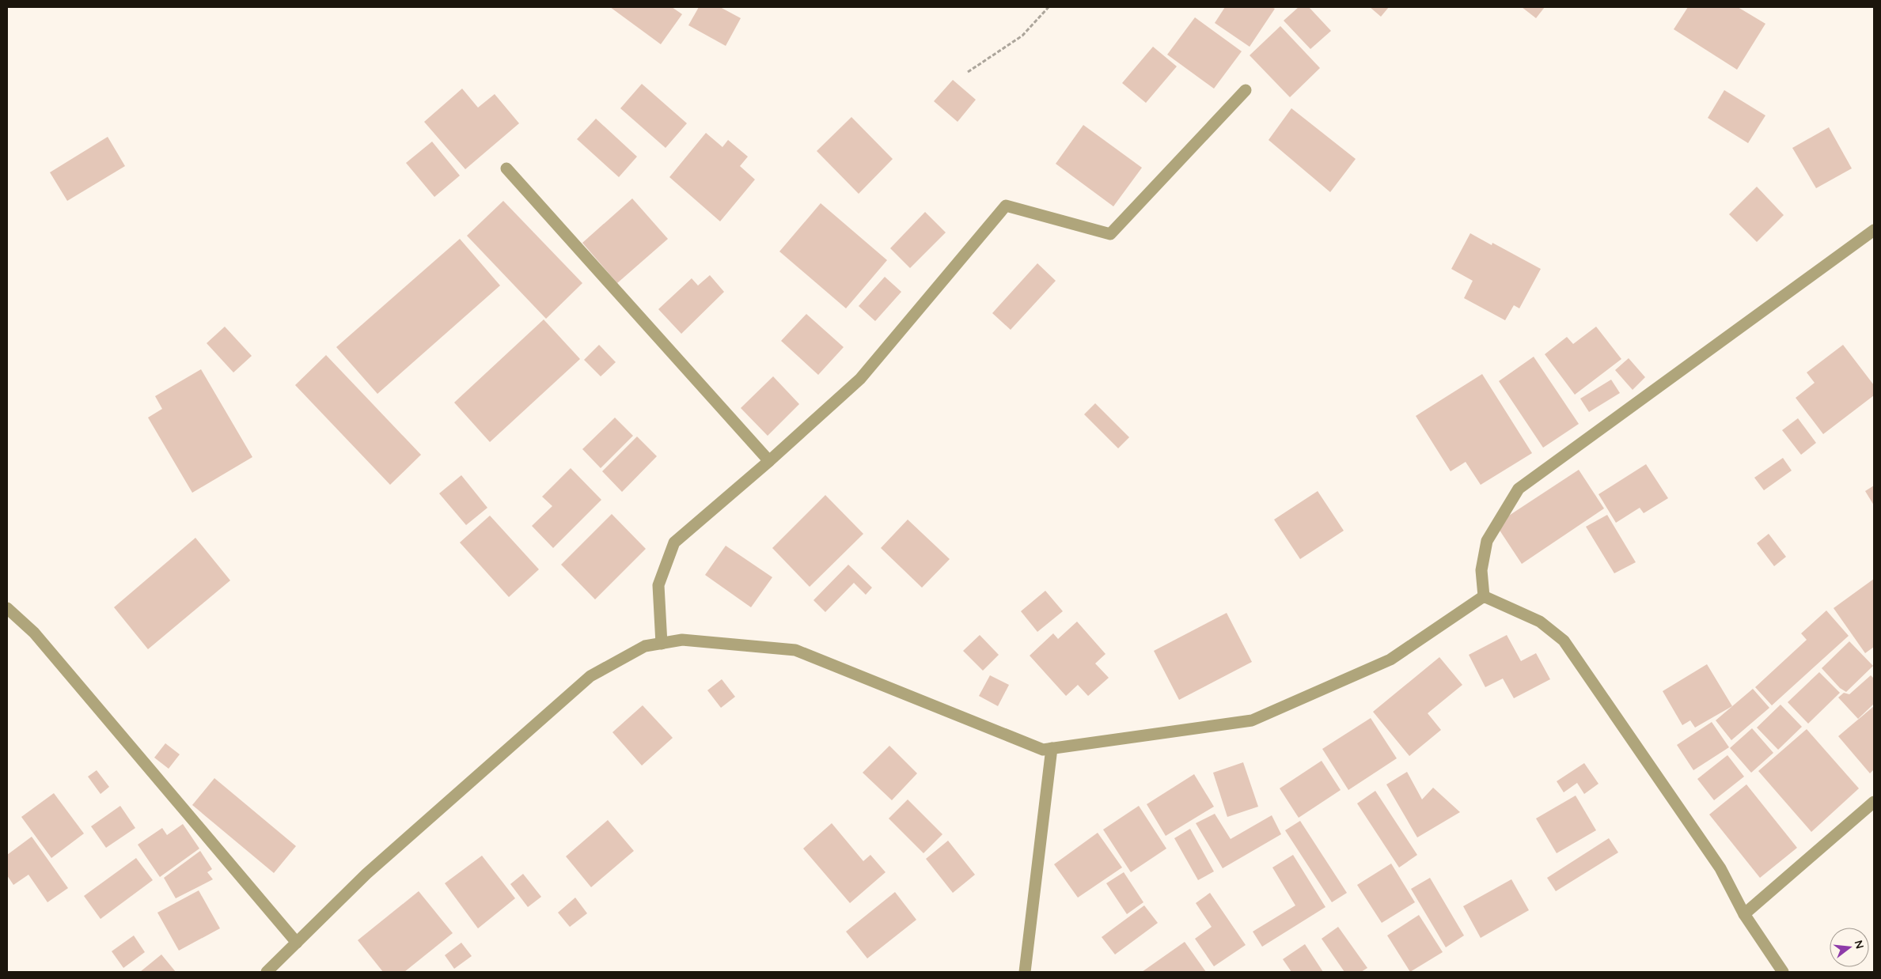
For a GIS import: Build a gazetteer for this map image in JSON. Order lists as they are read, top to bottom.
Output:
{
  "north": "right"
}
